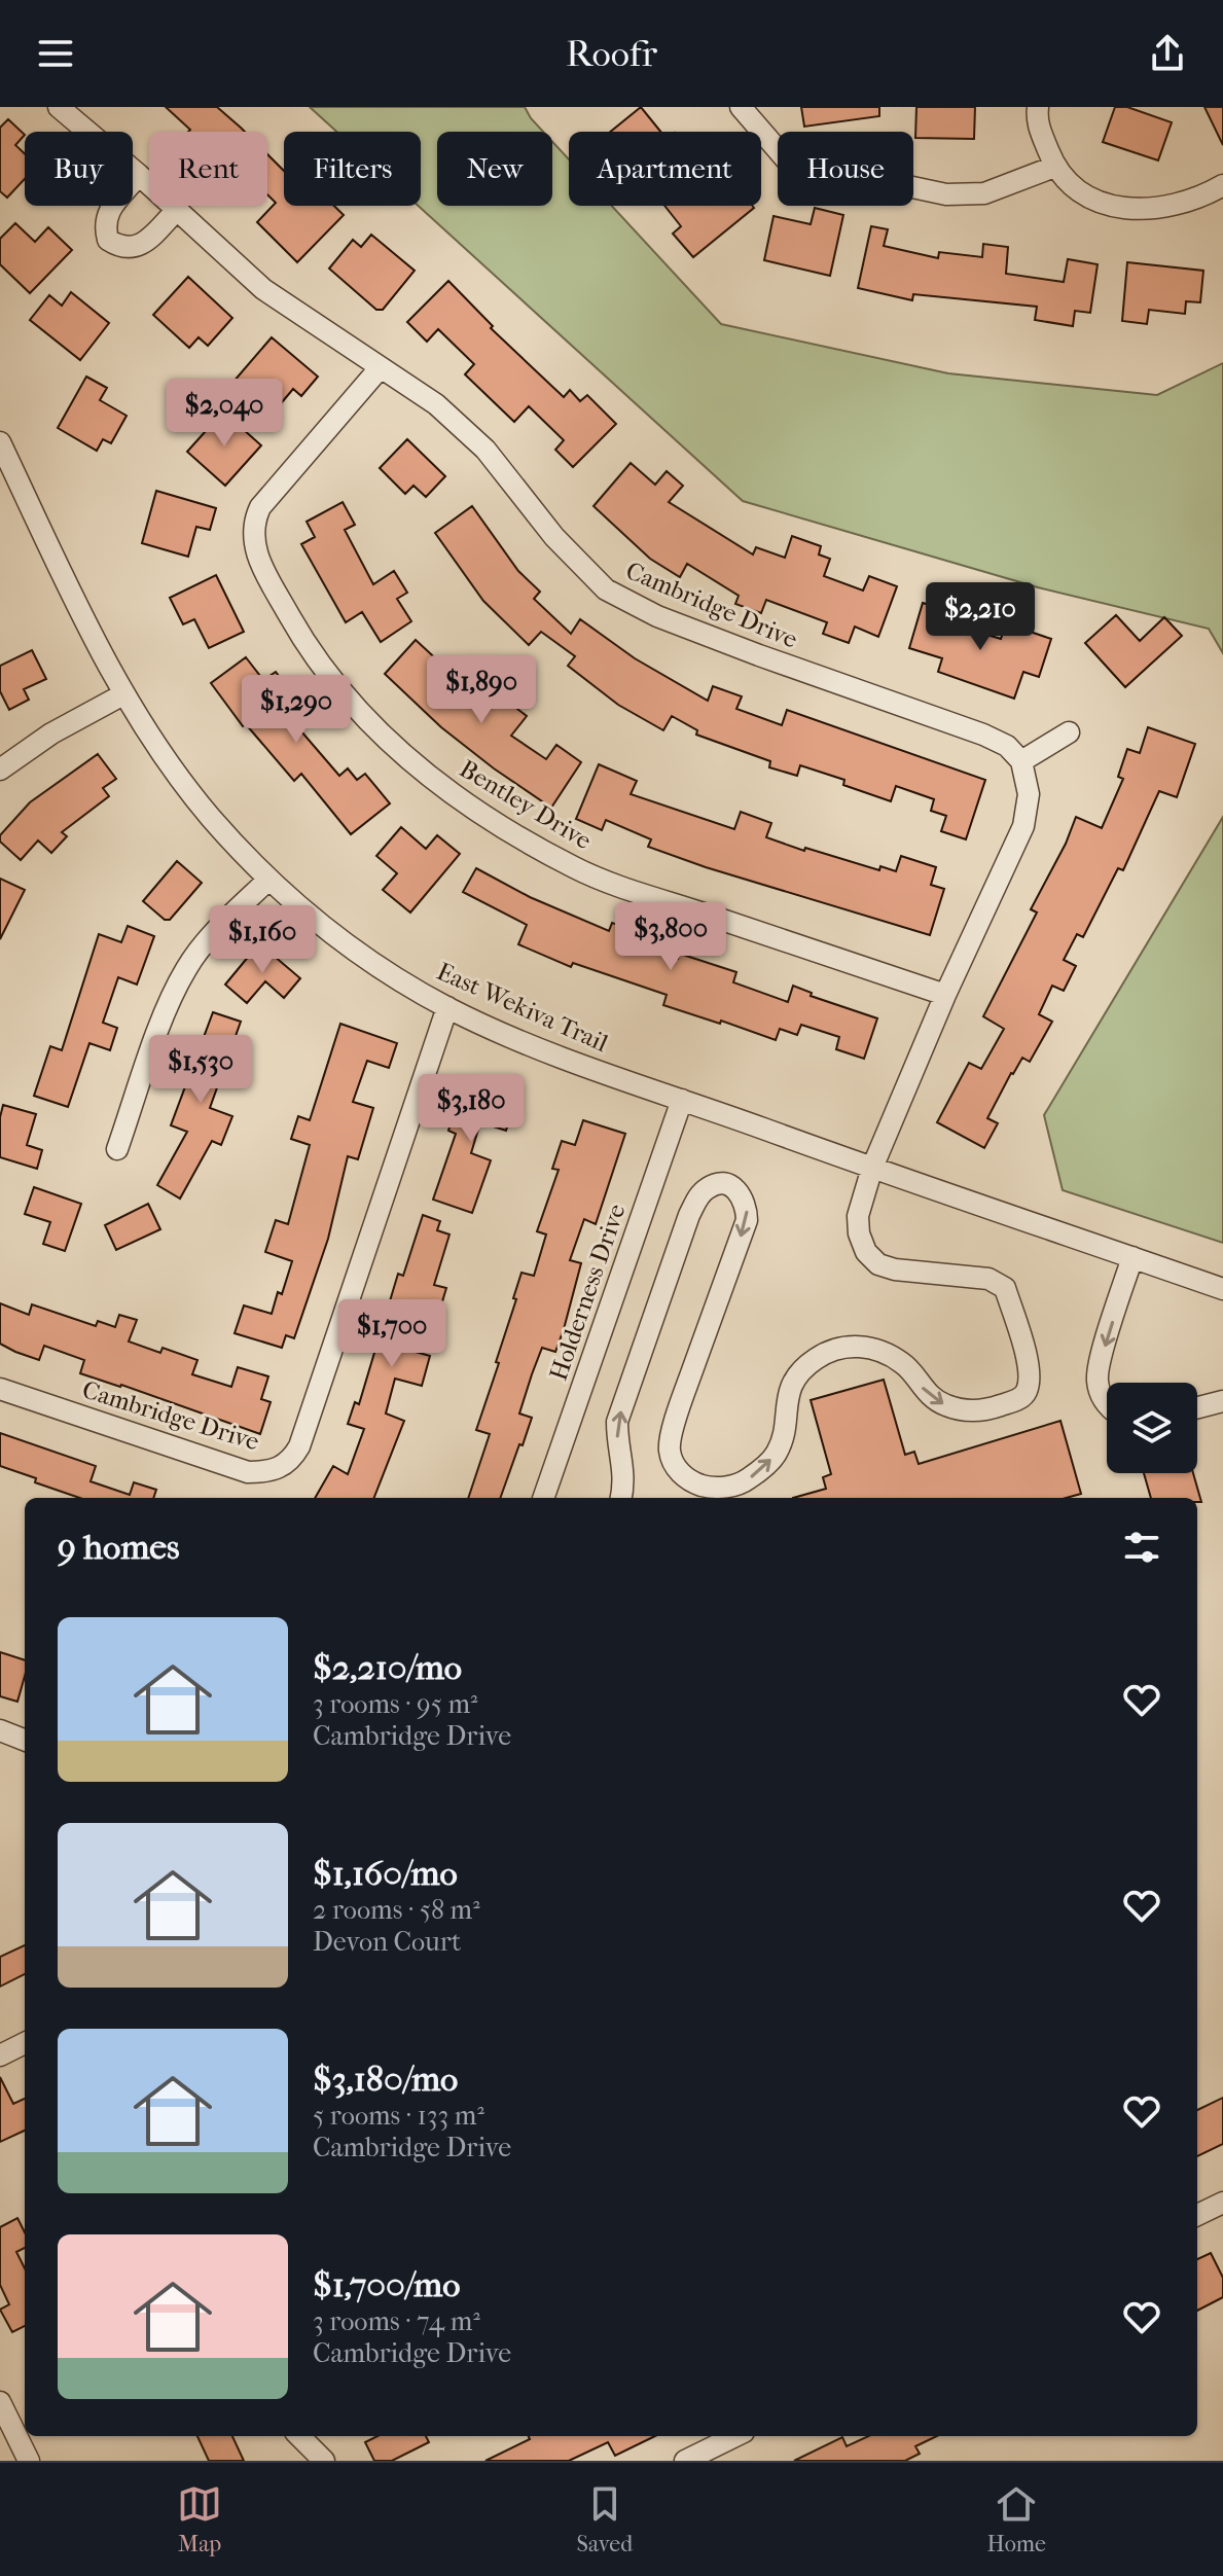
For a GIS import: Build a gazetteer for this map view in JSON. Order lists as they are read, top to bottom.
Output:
{
  "streets": {
    "street": [
      "Cambridge Drive",
      "Bentley Drive",
      "East Wekiva Trail",
      "Holderness Drive"
    ]
  },
  "crossings": [
    ["Cambridge Drive", "Bentley Drive"],
    ["Cambridge Drive", "East Wekiva Trail"],
    ["East Wekiva Trail", "Holderness Drive"]
  ],
  "page": {
    "header": "Roofr",
    "chip": [
      "Buy",
      "Rent",
      "Filters",
      "New",
      "Apartment",
      "House"
    ],
    "price": [
      "$2,040",
      "$2,210",
      "$1,890",
      "$1,290",
      "$3,800",
      "$1,160",
      "$1,530",
      "$3,180",
      "$1,700"
    ],
    "heading": "9 homes",
    "list": [
      {
        "name": "$2,210/mo",
        "note": "3 rooms · 95 m² · Cambridge Drive"
      },
      {
        "name": "$1,160/mo",
        "note": "2 rooms · 58 m² · Devon Court"
      },
      {
        "name": "$3,180/mo",
        "note": "5 rooms · 133 m² · Cambridge Drive"
      },
      {
        "name": "$1,700/mo",
        "note": "3 rooms · 74 m² · Cambridge Drive"
      }
    ],
    "tabs": ["Map", "Saved", "Home"]
  }
}
